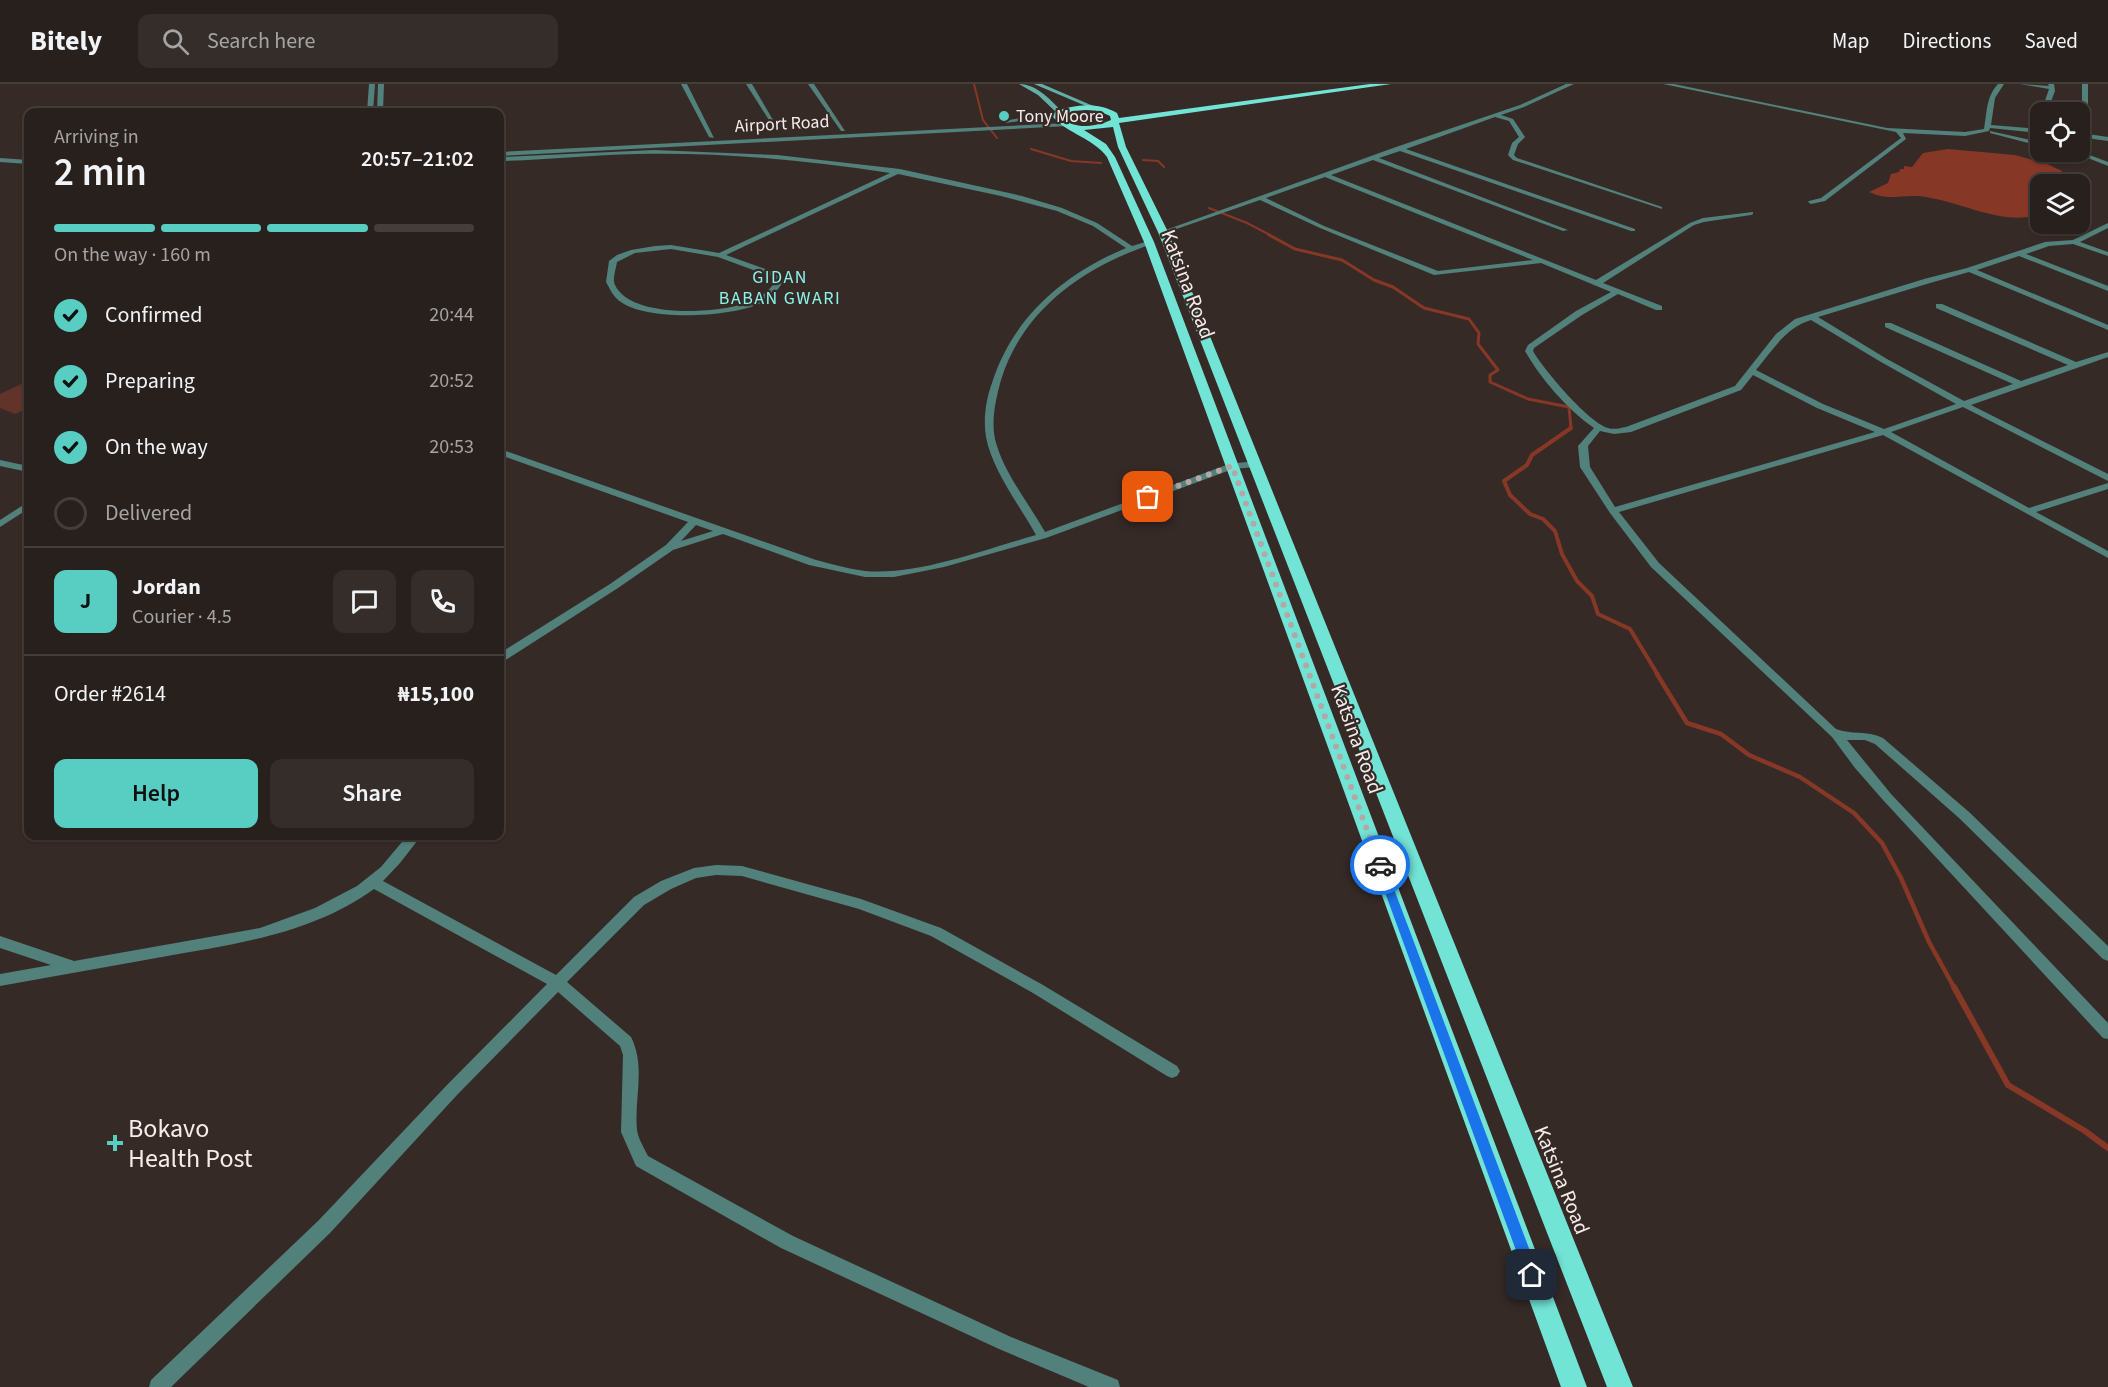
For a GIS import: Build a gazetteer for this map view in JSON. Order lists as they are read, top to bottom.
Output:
{
  "streets": {
    "highway": ["Katsina Road"],
    "street": ["Airport Road"]
  },
  "crossings": [
    ["Airport Road", "Katsina Road"]
  ],
  "districts": ["GIDAN BABAN GWARI"],
  "places": {
    "other": ["Tony Moore"],
    "health": ["Bokavo Health Post"]
  },
  "page": {
    "header": "Bitely",
    "search": "Search here",
    "nav": ["Map", "Directions", "Saved"],
    "heading": ["2 min", "Arriving in", "20:57–21:02"],
    "panel": [
      "Jordan",
      "Courier · 4.5",
      "Order #2614",
      "₦15,100"
    ],
    "bar": "On the way · 160 m",
    "list": [
      ["Confirmed", "20:44"],
      ["Preparing", "20:52"],
      ["On the way", "20:53"],
      "Delivered"
    ],
    "round": "J",
    "buttons": ["Help", "Share"]
  }
}
